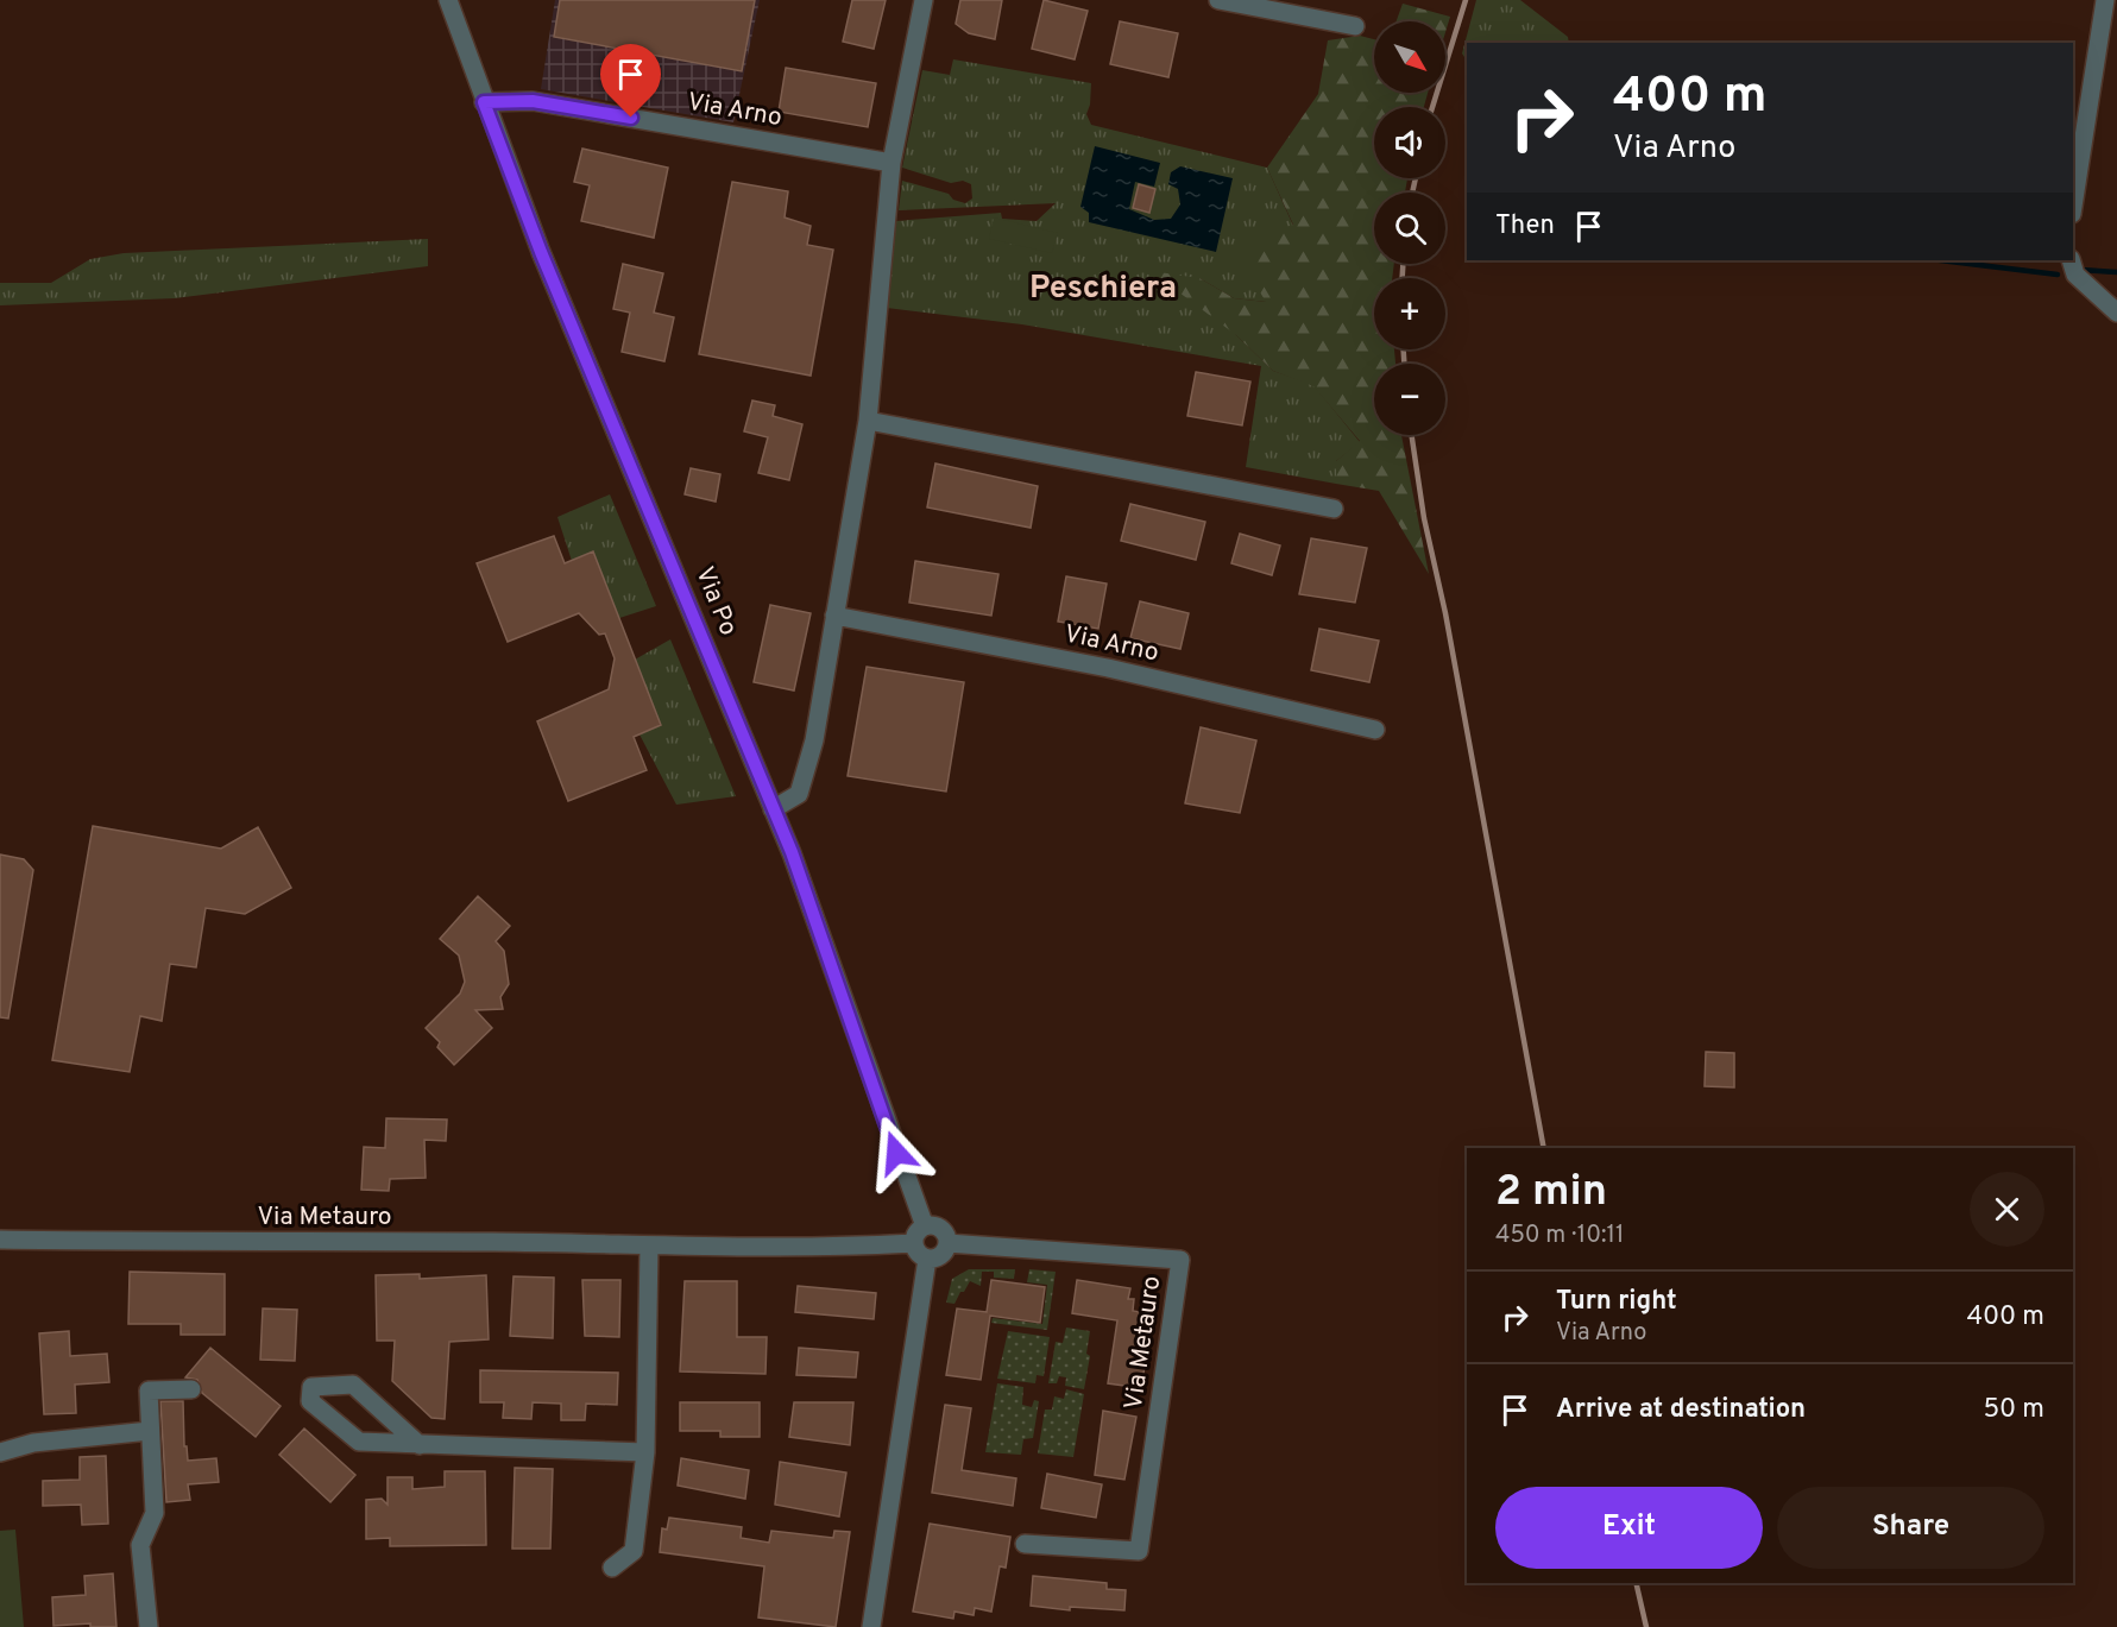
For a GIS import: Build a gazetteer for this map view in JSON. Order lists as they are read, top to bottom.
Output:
{
  "streets": {
    "street": ["Via Arno", "Via Po", "Via Metauro"]
  },
  "crossings": [
    ["Via Arno", "Via Po"],
    ["Via Po", "Via Metauro"]
  ],
  "districts": ["Peschiera"],
  "north": "bottom right",
  "page": {
    "map_buttons": ["+", "−"],
    "turn": ["400 m", "Via Arno"],
    "then": "Then",
    "heading": ["2 min", "450 m · 10:11"],
    "list": [
      {
        "name": "Turn right",
        "note": "Via Arno",
        "value": "400 m"
      },
      {
        "name": "Arrive at destination",
        "value": "50 m"
      }
    ],
    "buttons": ["Exit", "Share"]
  }
}
